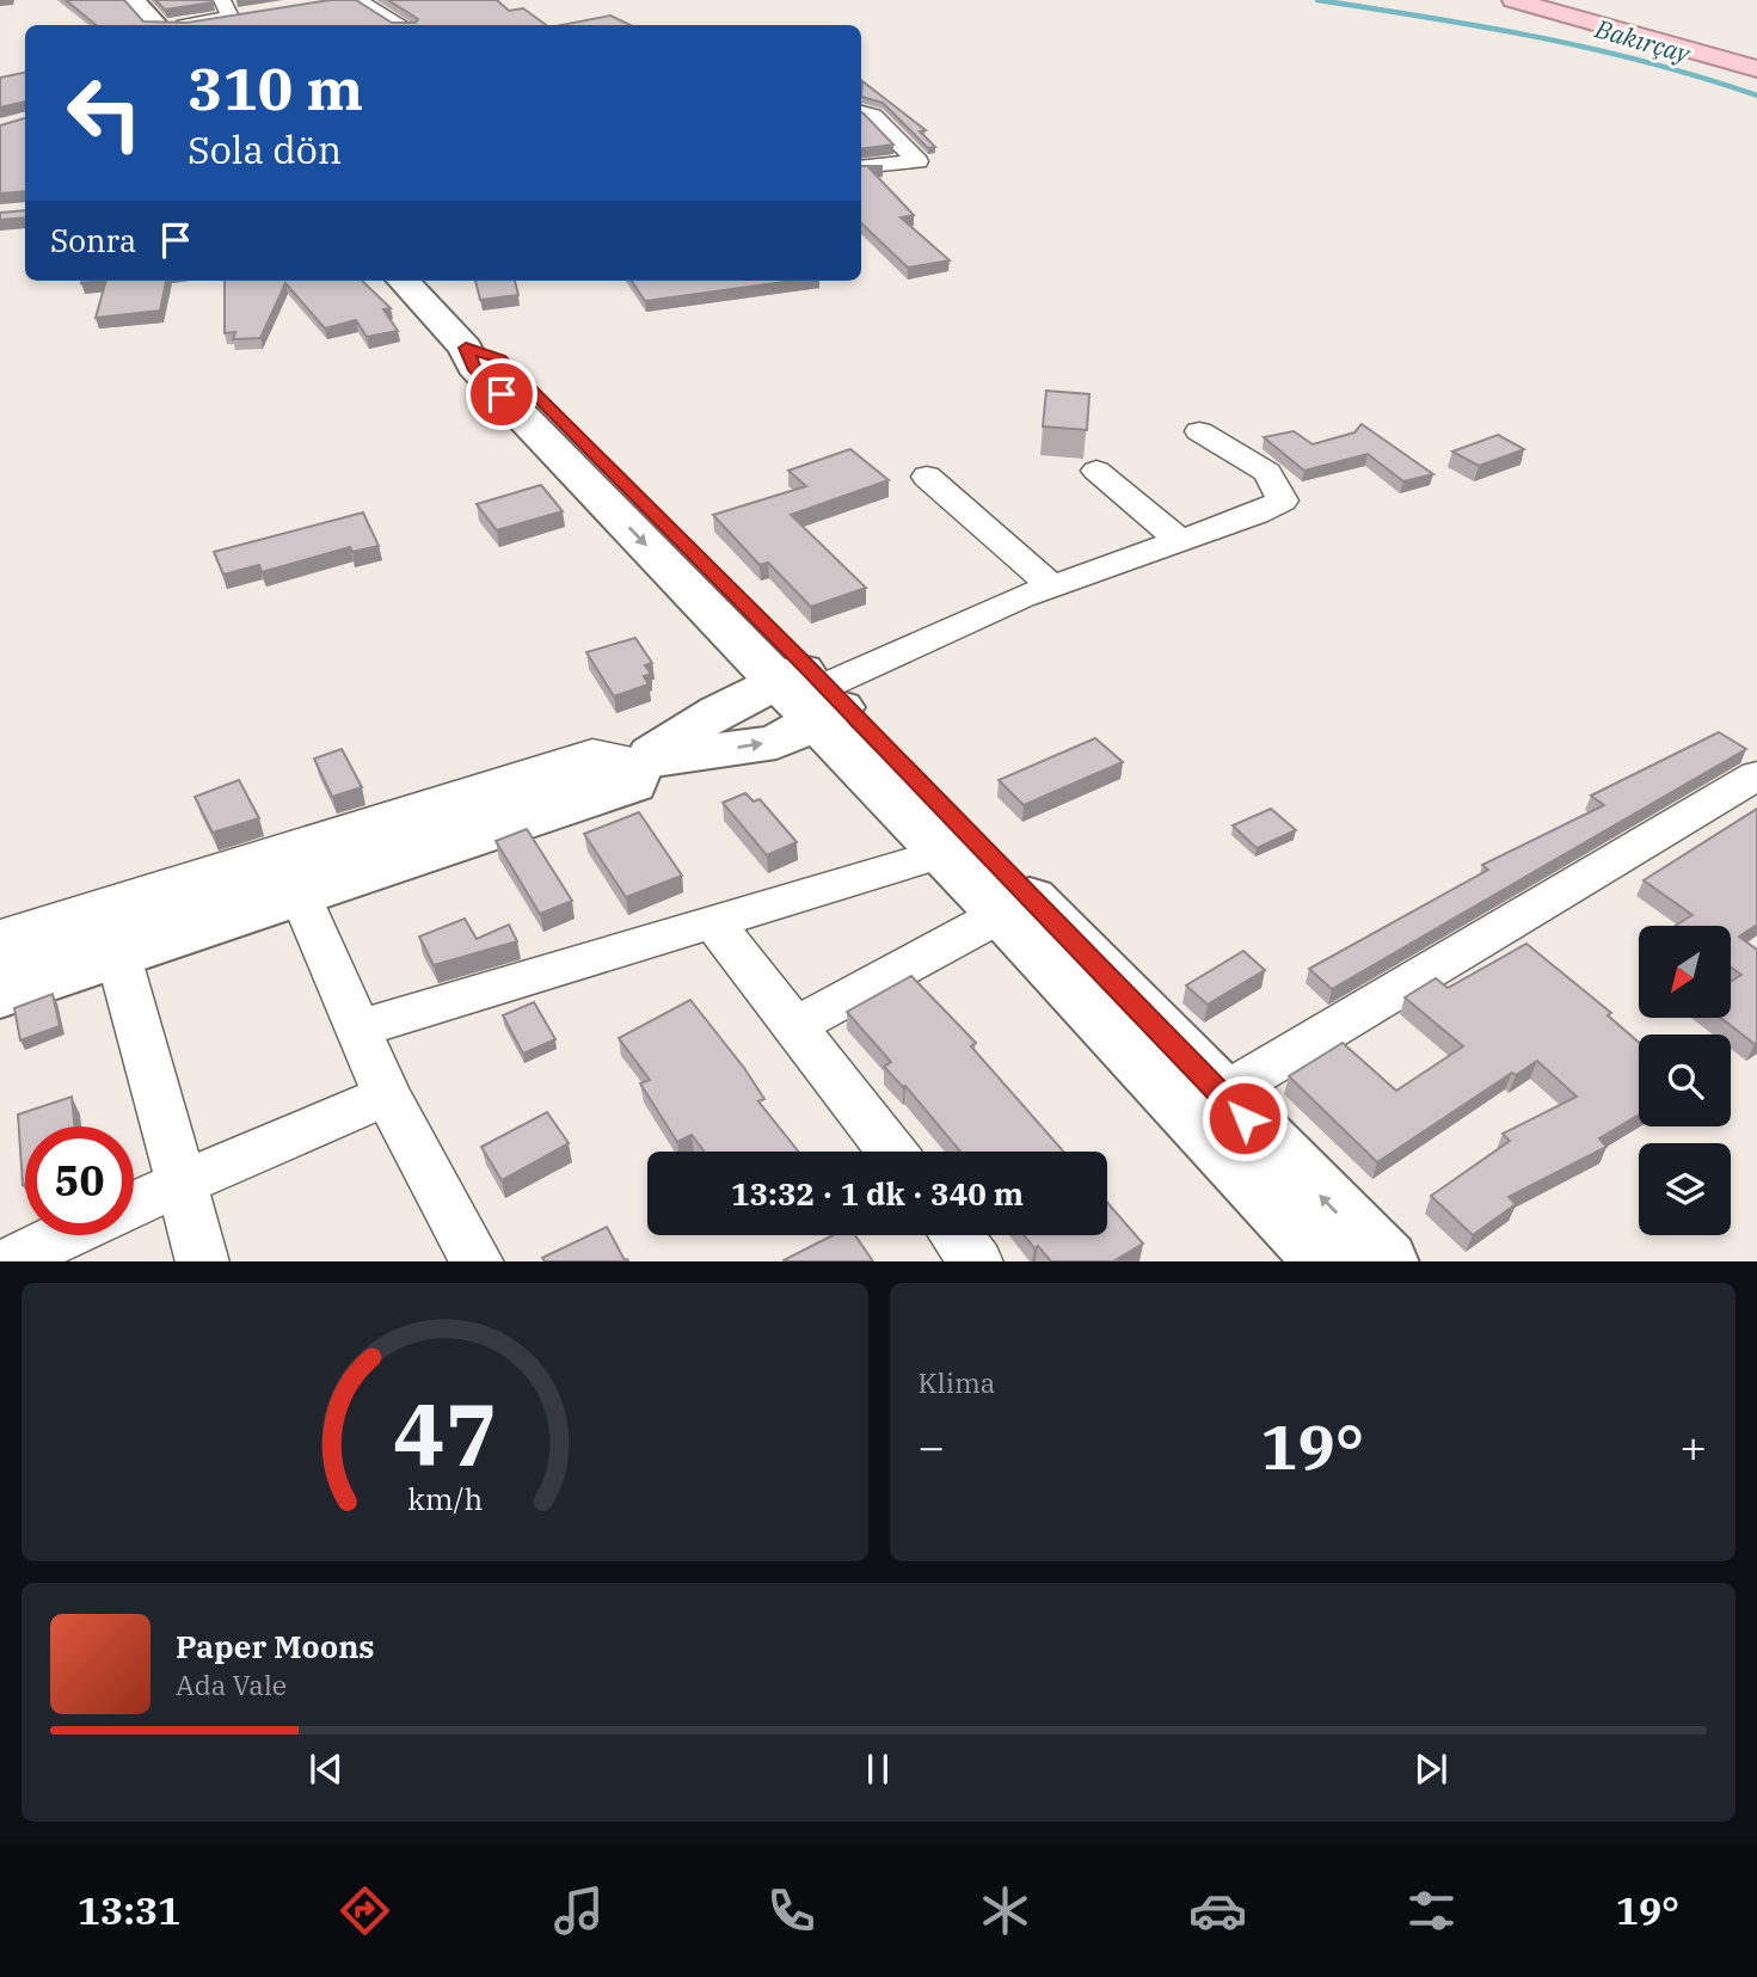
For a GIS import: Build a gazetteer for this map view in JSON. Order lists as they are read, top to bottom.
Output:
{
  "water": ["Bakırçay"],
  "north": "bottom left",
  "page": {
    "turn": ["310 m", "Sola dön"],
    "then": "Sonra",
    "limit": "50",
    "trip": "13:32 · 1 dk · 340 m",
    "tile": "Klima",
    "heat": ["−", "19°", "+"],
    "song": ["Paper Moons", "Ada Vale"],
    "tabs": ["13:31", "19°"],
    "gauge": ["47", "km/h"]
  }
}
